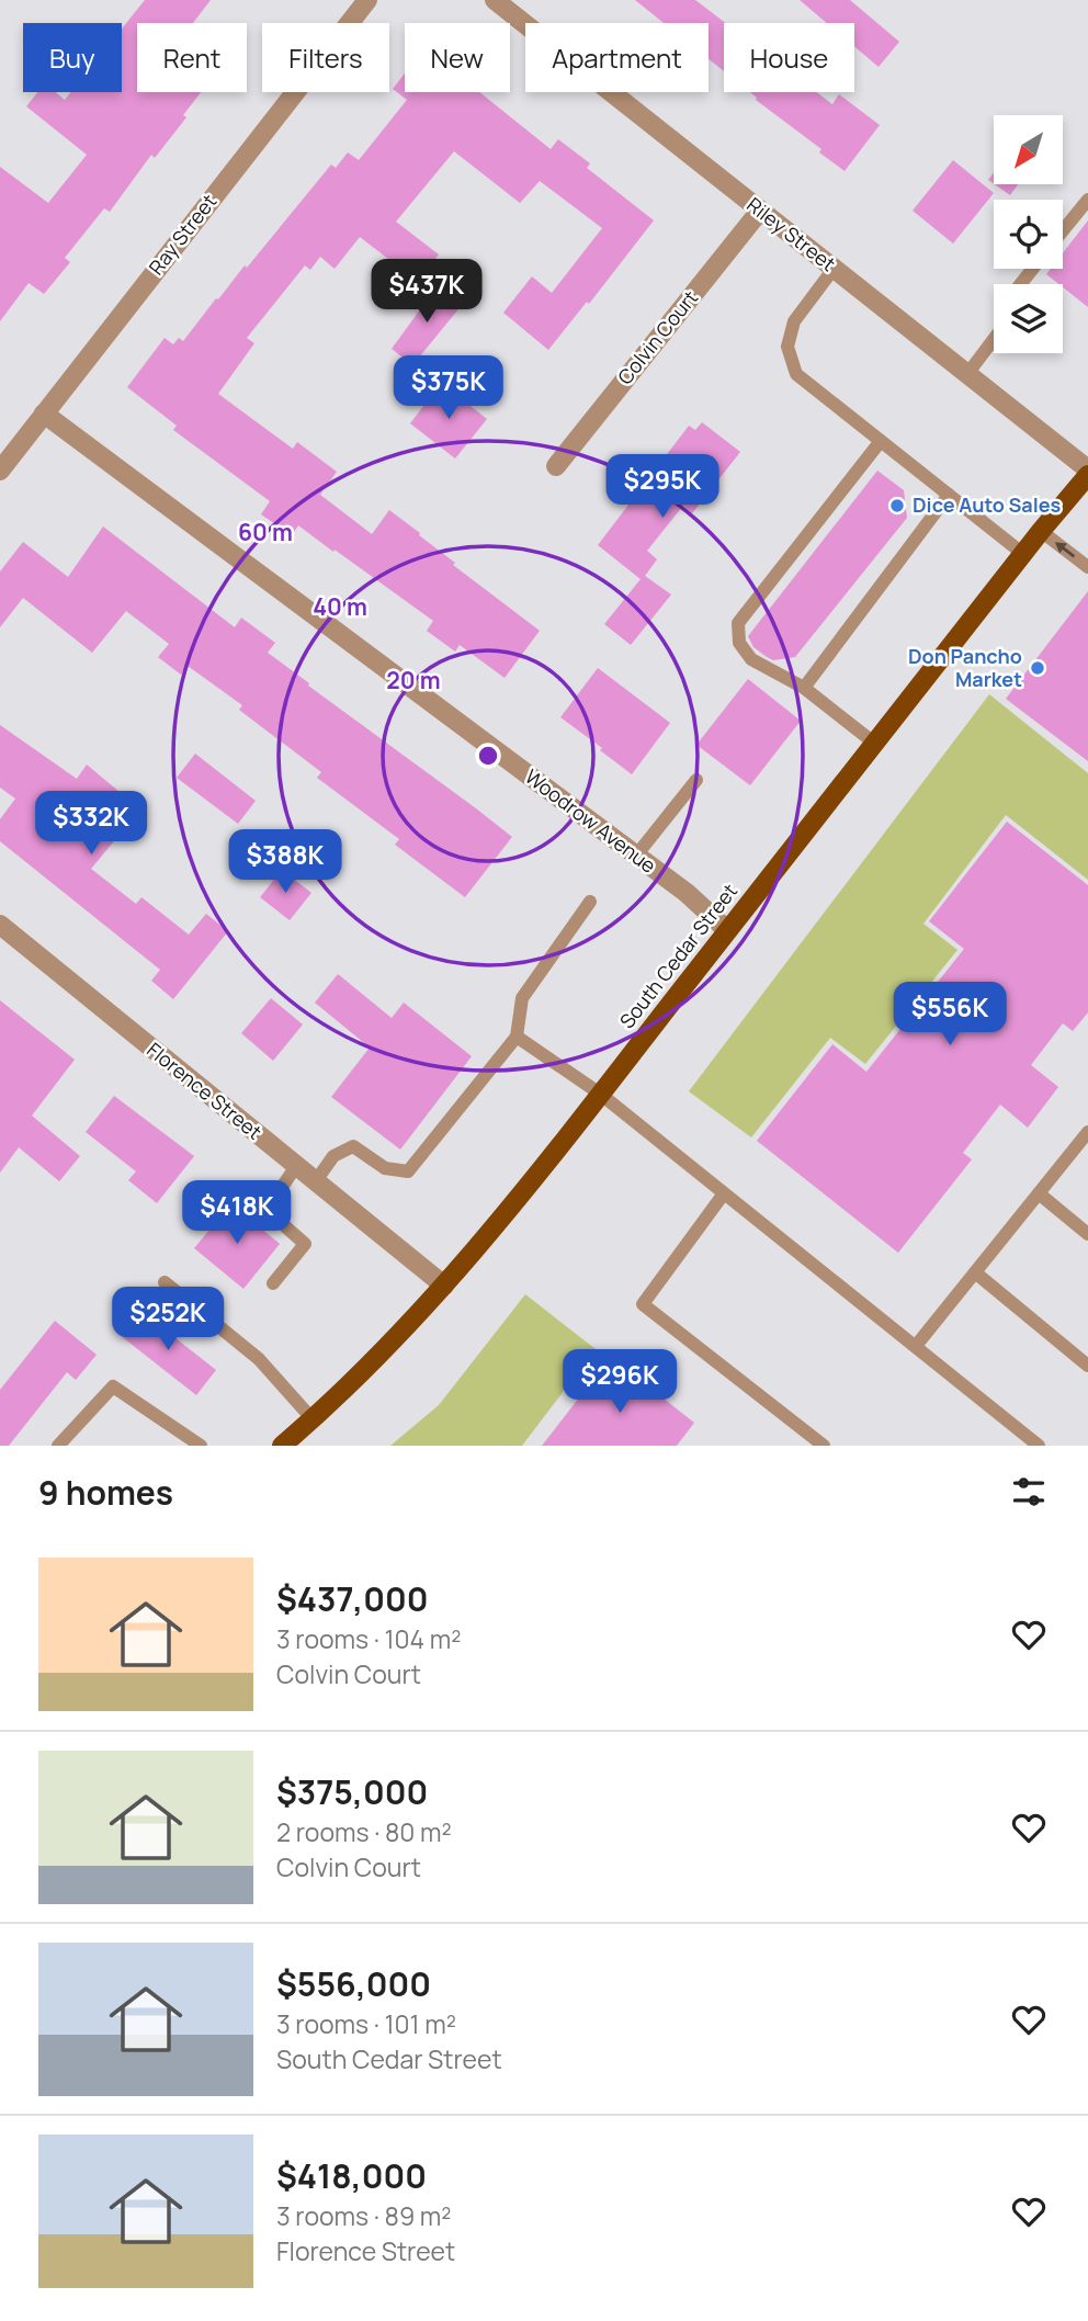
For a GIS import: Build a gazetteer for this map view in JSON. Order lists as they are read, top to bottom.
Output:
{
  "streets": {
    "main road": ["South Cedar Street"],
    "street": [
      "Ray Street",
      "Riley Street",
      "Colvin Court",
      "Woodrow Avenue",
      "Florence Street"
    ]
  },
  "crossings": [
    ["Ray Street", "Woodrow Avenue"],
    ["Riley Street", "Colvin Court"],
    ["Riley Street", "South Cedar Street"],
    ["Woodrow Avenue", "South Cedar Street"],
    ["South Cedar Street", "Florence Street"]
  ],
  "places": ["Dice Auto Sales", "Don Pancho Market"],
  "north": "bottom left",
  "page": {
    "chip": [
      "Buy",
      "Rent",
      "Filters",
      "New",
      "Apartment",
      "House"
    ],
    "price": [
      "$437K",
      "$375K",
      "$295K",
      "$332K",
      "$388K",
      "$556K",
      "$418K",
      "$252K",
      "$296K"
    ],
    "heading": "9 homes",
    "list": [
      {
        "name": "$437,000",
        "note": "3 rooms · 104 m² · Colvin Court"
      },
      {
        "name": "$375,000",
        "note": "2 rooms · 80 m² · Colvin Court"
      },
      {
        "name": "$556,000",
        "note": "3 rooms · 101 m² · South Cedar Street"
      },
      {
        "name": "$418,000",
        "note": "3 rooms · 89 m² · Florence Street"
      }
    ]
  },
  "rings": ["60 m", "40 m", "20 m"]
}
